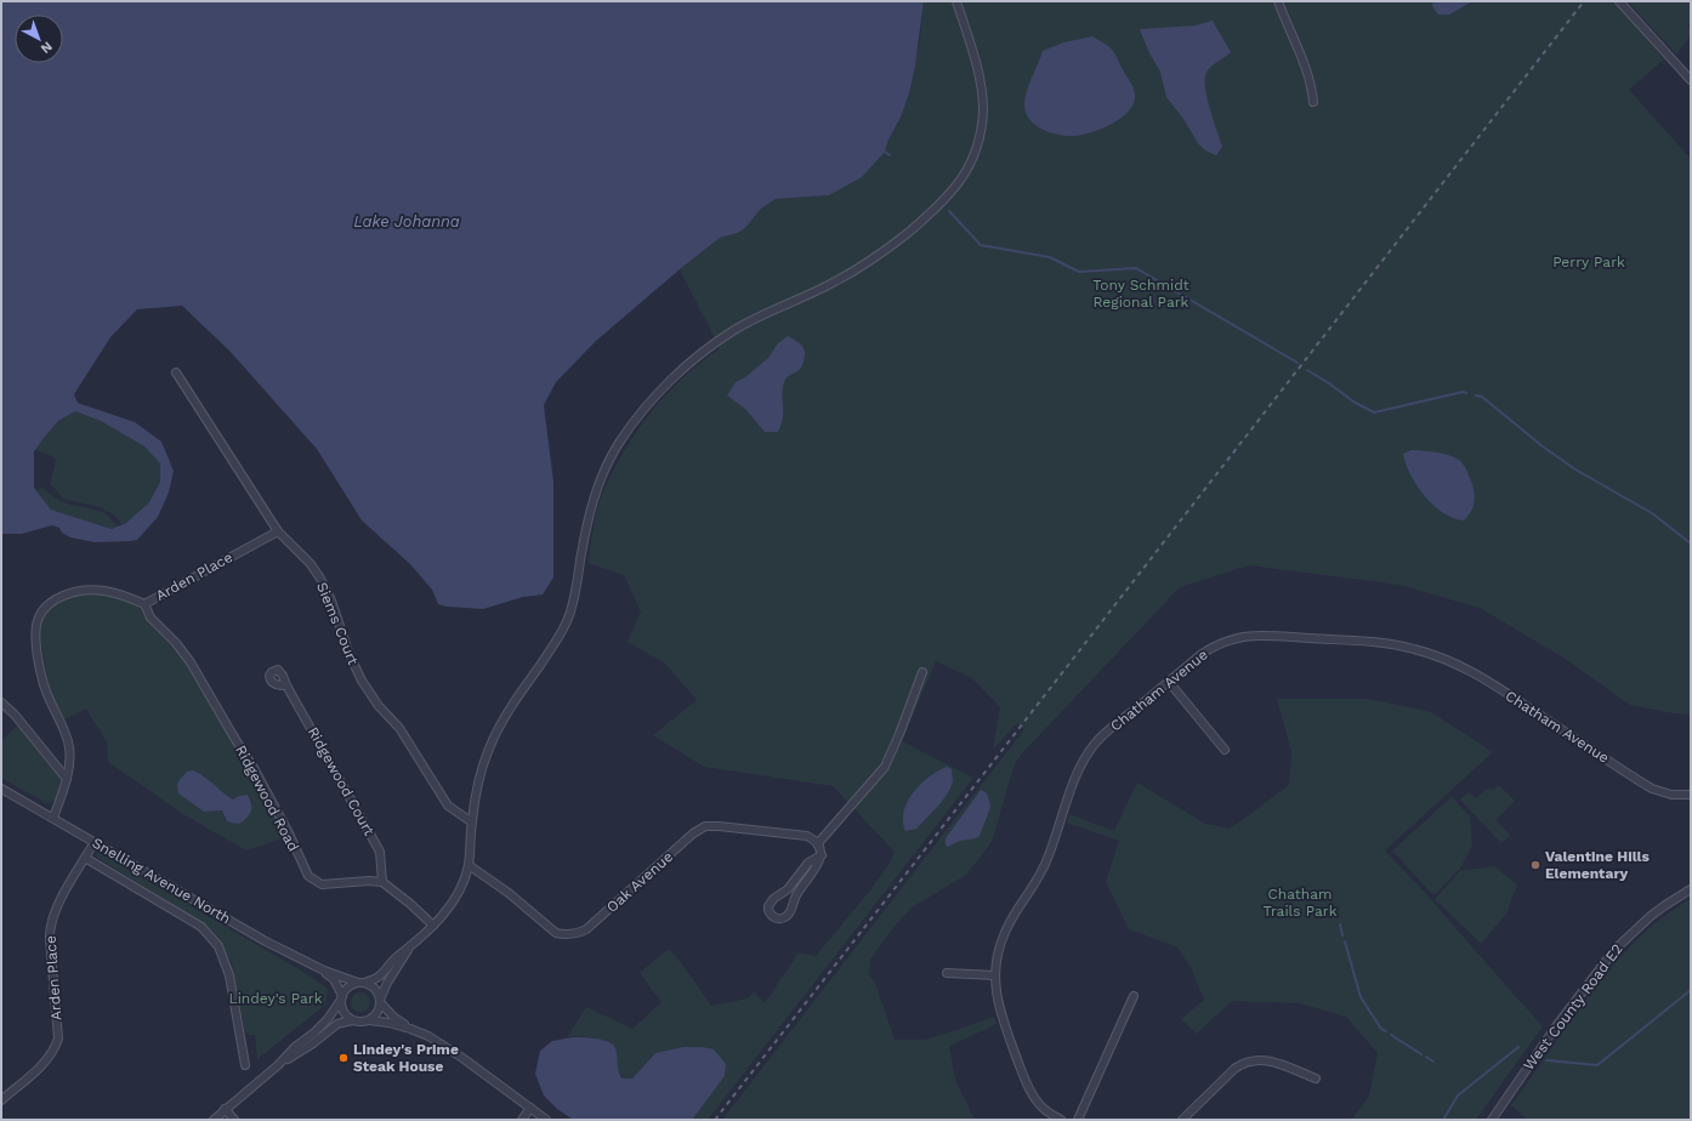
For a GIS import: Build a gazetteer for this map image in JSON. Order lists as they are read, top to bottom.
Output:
{
  "streets": {
    "street": [
      "Arden Place",
      "Siems Court",
      "Chatham Avenue",
      "Ridgewood Court",
      "Ridgewood Road",
      "Snelling Avenue North",
      "Oak Avenue",
      "West County Road E2"
    ]
  },
  "crossings": [
    ["Arden Place", "Siems Court"],
    ["Arden Place", "Ridgewood Road"],
    ["Arden Place", "Snelling Avenue North"],
    ["Ridgewood Court", "Ridgewood Road"]
  ],
  "water": ["Lake Johanna"],
  "parks": [
    "Perry Park",
    "Tony Schmidt Regional Park",
    "Chatham Trails Park",
    "Lindey's Park"
  ],
  "places": ["Valentine Hills Elementary", "Lindey's Prime Steak House"],
  "north": "bottom right"
}
